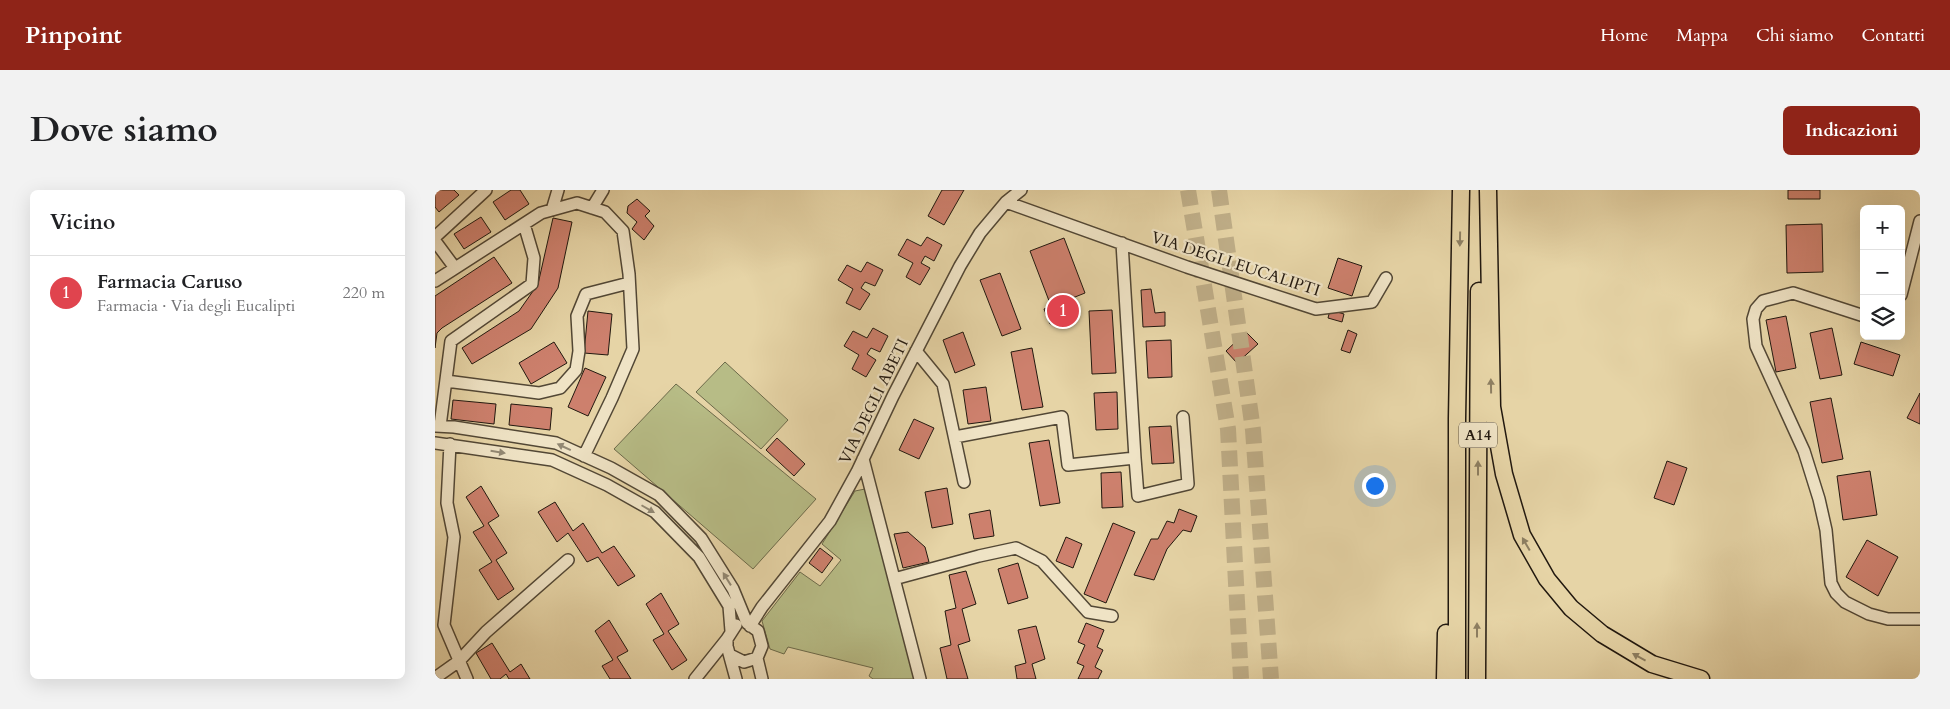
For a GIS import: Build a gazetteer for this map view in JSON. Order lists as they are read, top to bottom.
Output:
{
  "streets": {
    "highway": ["A14"],
    "street": ["VIA DEGLI EUCALIPTI", "VIA DEGLI ABETI"]
  },
  "crossings": [
    ["VIA DEGLI EUCALIPTI", "VIA DEGLI ABETI"]
  ],
  "page": {
    "header": "Pinpoint",
    "nav": [
      "Home",
      "Mappa",
      "Chi siamo",
      "Contatti"
    ],
    "title": "Dove siamo",
    "buttons": "Indicazioni",
    "heading": "Vicino",
    "map_buttons": ["+", "−"],
    "list": [
      {
        "mark": "1",
        "name": "Farmacia Caruso",
        "note": "Farmacia · Via degli Eucalipti",
        "value": "220 m"
      }
    ],
    "pins": "1"
  }
}
